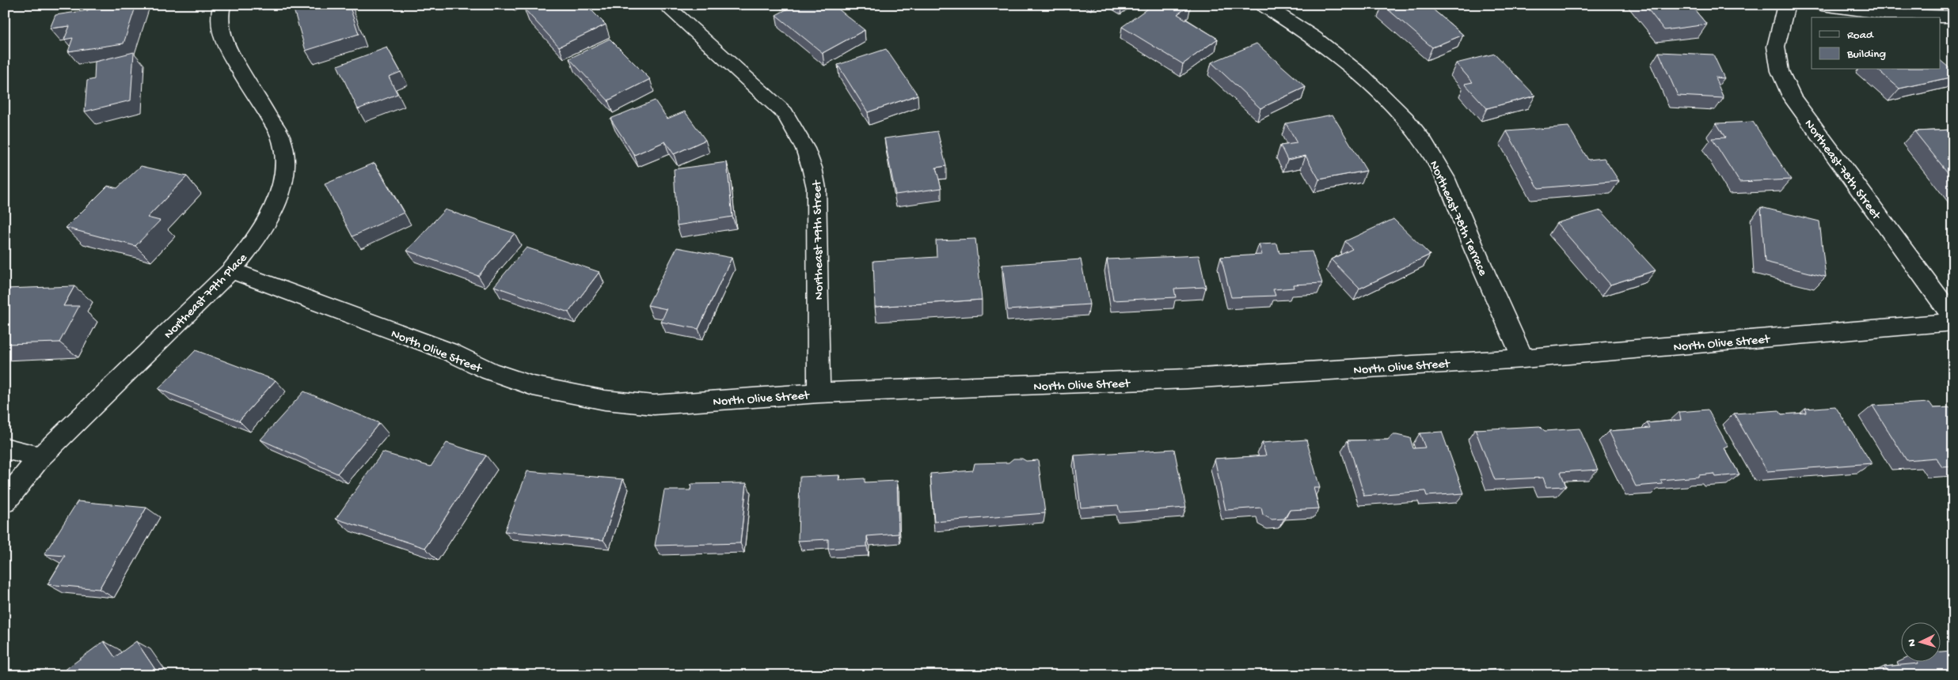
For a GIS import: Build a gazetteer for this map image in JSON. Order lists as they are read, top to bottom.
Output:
{
  "streets": {
    "street": [
      "Northeast 78th Street",
      "Northeast 78th Terrace",
      "Northeast 79th Street",
      "Northeast 79th Place",
      "North Olive Street"
    ]
  },
  "crossings": [
    ["Northeast 78th Terrace", "North Olive Street"],
    ["Northeast 79th Street", "North Olive Street"],
    ["Northeast 79th Place", "North Olive Street"]
  ],
  "legend": ["Road", "Building"],
  "north": "left"
}
